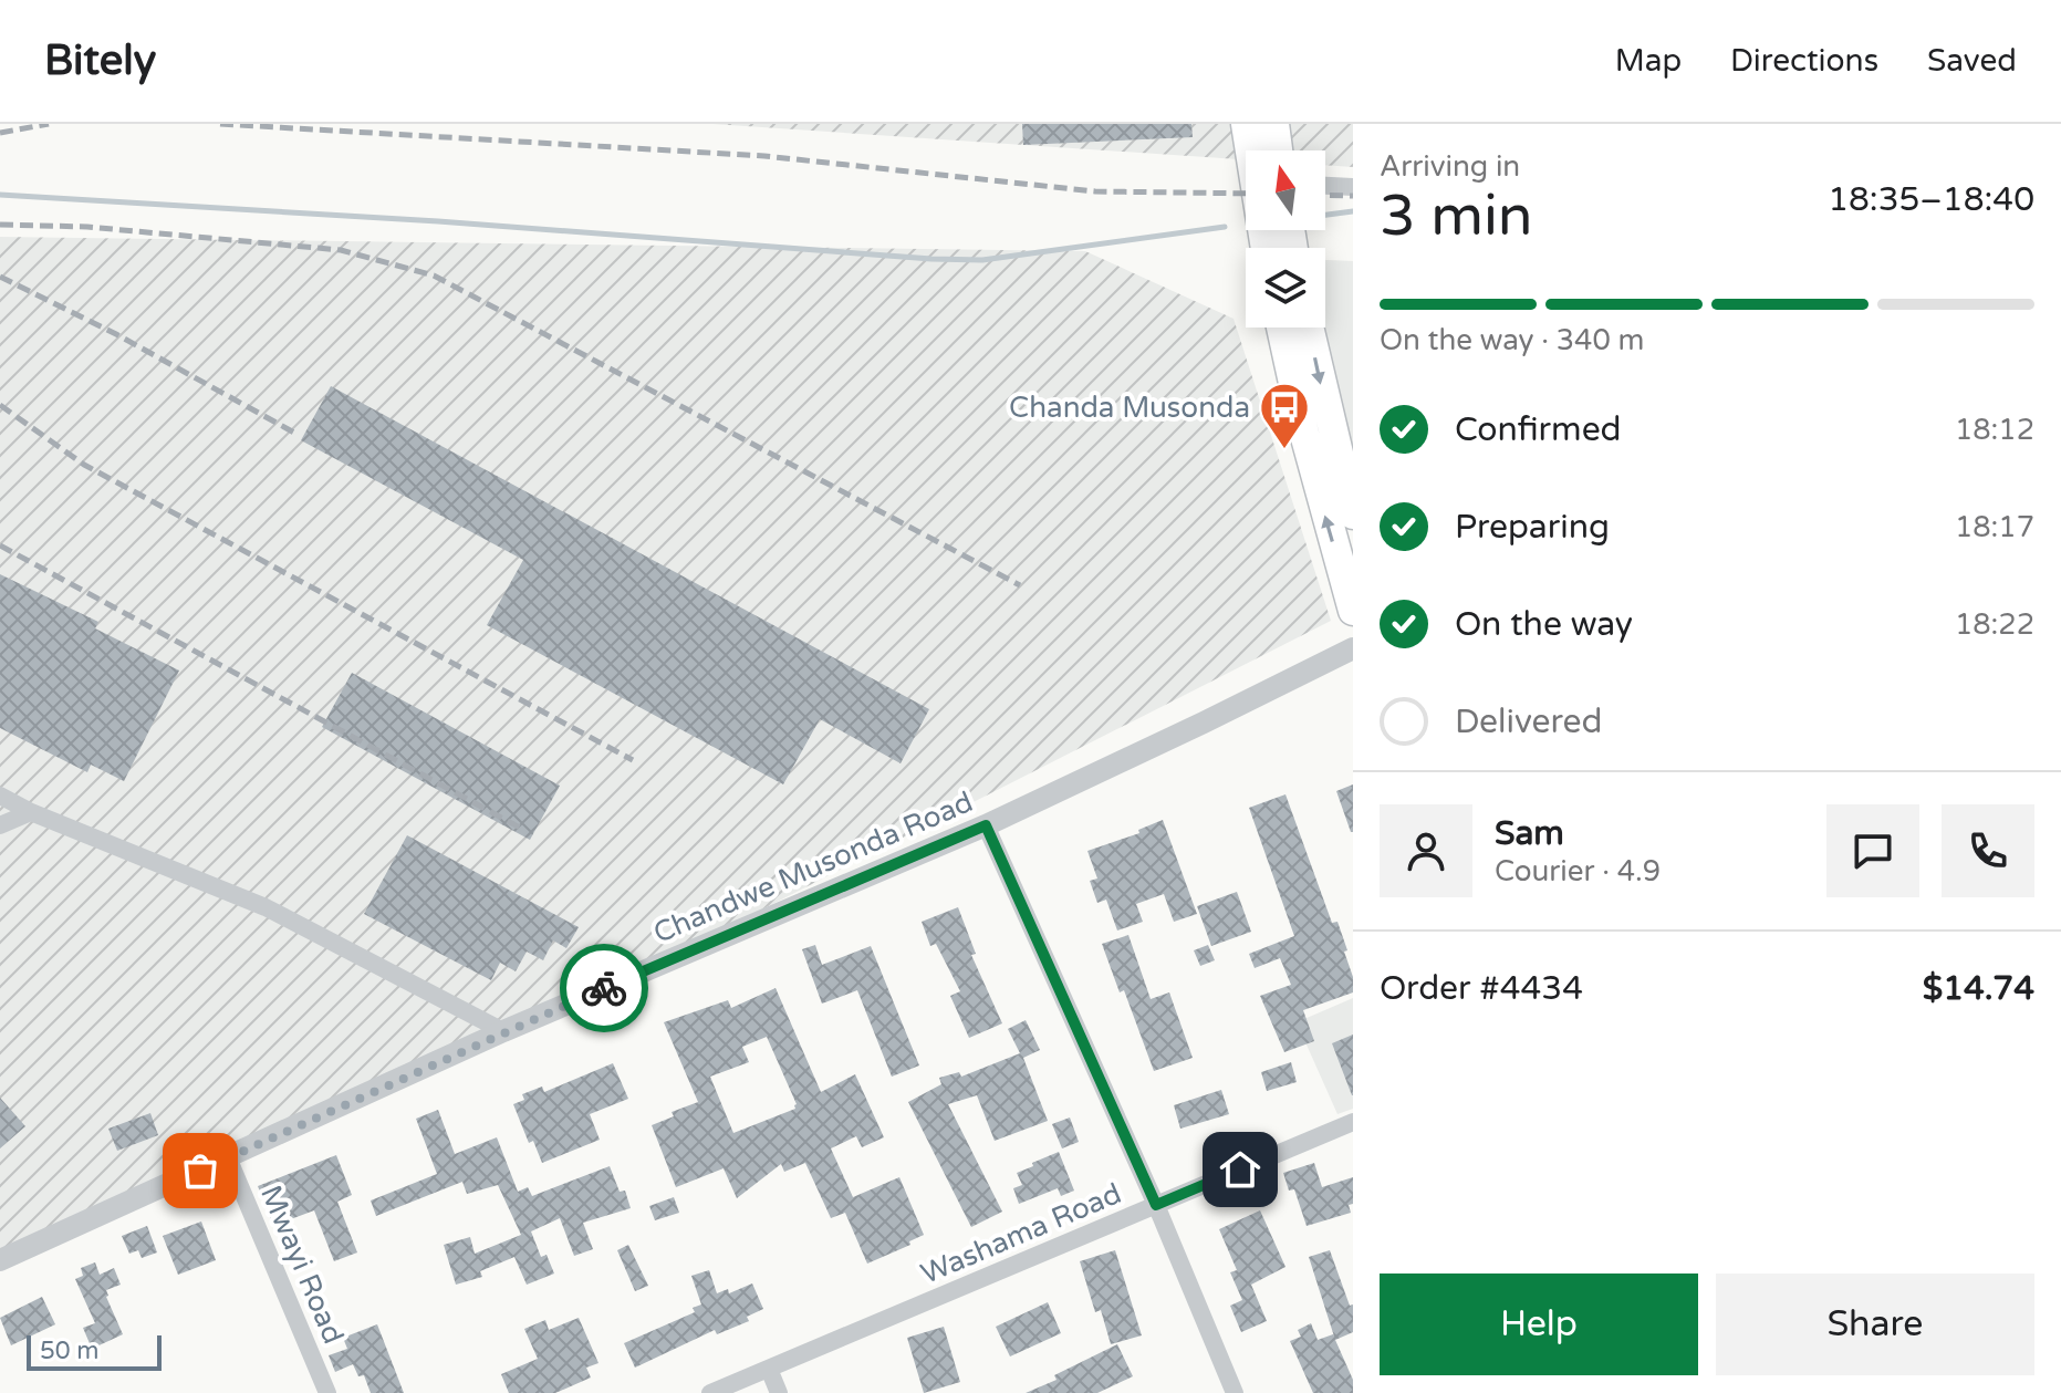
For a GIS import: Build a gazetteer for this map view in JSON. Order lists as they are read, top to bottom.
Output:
{
  "streets": {
    "street": ["Chandwe Musonda Road", "Washama Road", "Mwayi Road"]
  },
  "crossings": [
    ["Chandwe Musonda Road", "Mwayi Road"]
  ],
  "places": {
    "bus stop": ["Chanda Musonda"]
  },
  "scale_bar": "50 m",
  "north": "top",
  "page": {
    "header": "Bitely",
    "nav": ["Map", "Directions", "Saved"],
    "heading": ["3 min", "Arriving in", "18:35–18:40"],
    "panel": [
      "Sam",
      "Courier · 4.9",
      "Order #4434",
      "$14.74"
    ],
    "bar": "On the way · 340 m",
    "list": [
      ["Confirmed", "18:12"],
      ["Preparing", "18:17"],
      ["On the way", "18:22"],
      "Delivered"
    ],
    "buttons": ["Help", "Share"],
    "scale": "50 m"
  }
}
